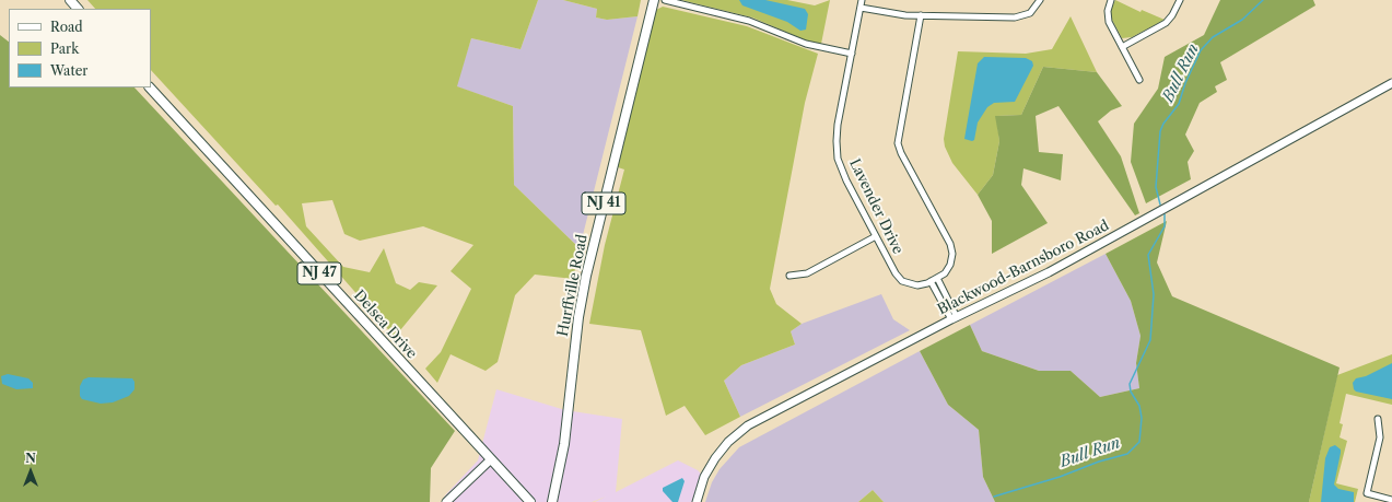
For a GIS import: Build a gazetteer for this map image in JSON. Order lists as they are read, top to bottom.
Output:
{
  "streets": {
    "main road": [
      "NJ 41",
      "Blackwood-Barnsboro Road",
      "NJ 47",
      "Hurffville Road",
      "Delsea Drive"
    ],
    "street": ["Lavender Drive"]
  },
  "crossings": [
    ["NJ 47", "Delsea Drive"]
  ],
  "water": ["Bull Run"],
  "legend": ["Road", "Park", "Water"],
  "north": "top"
}
